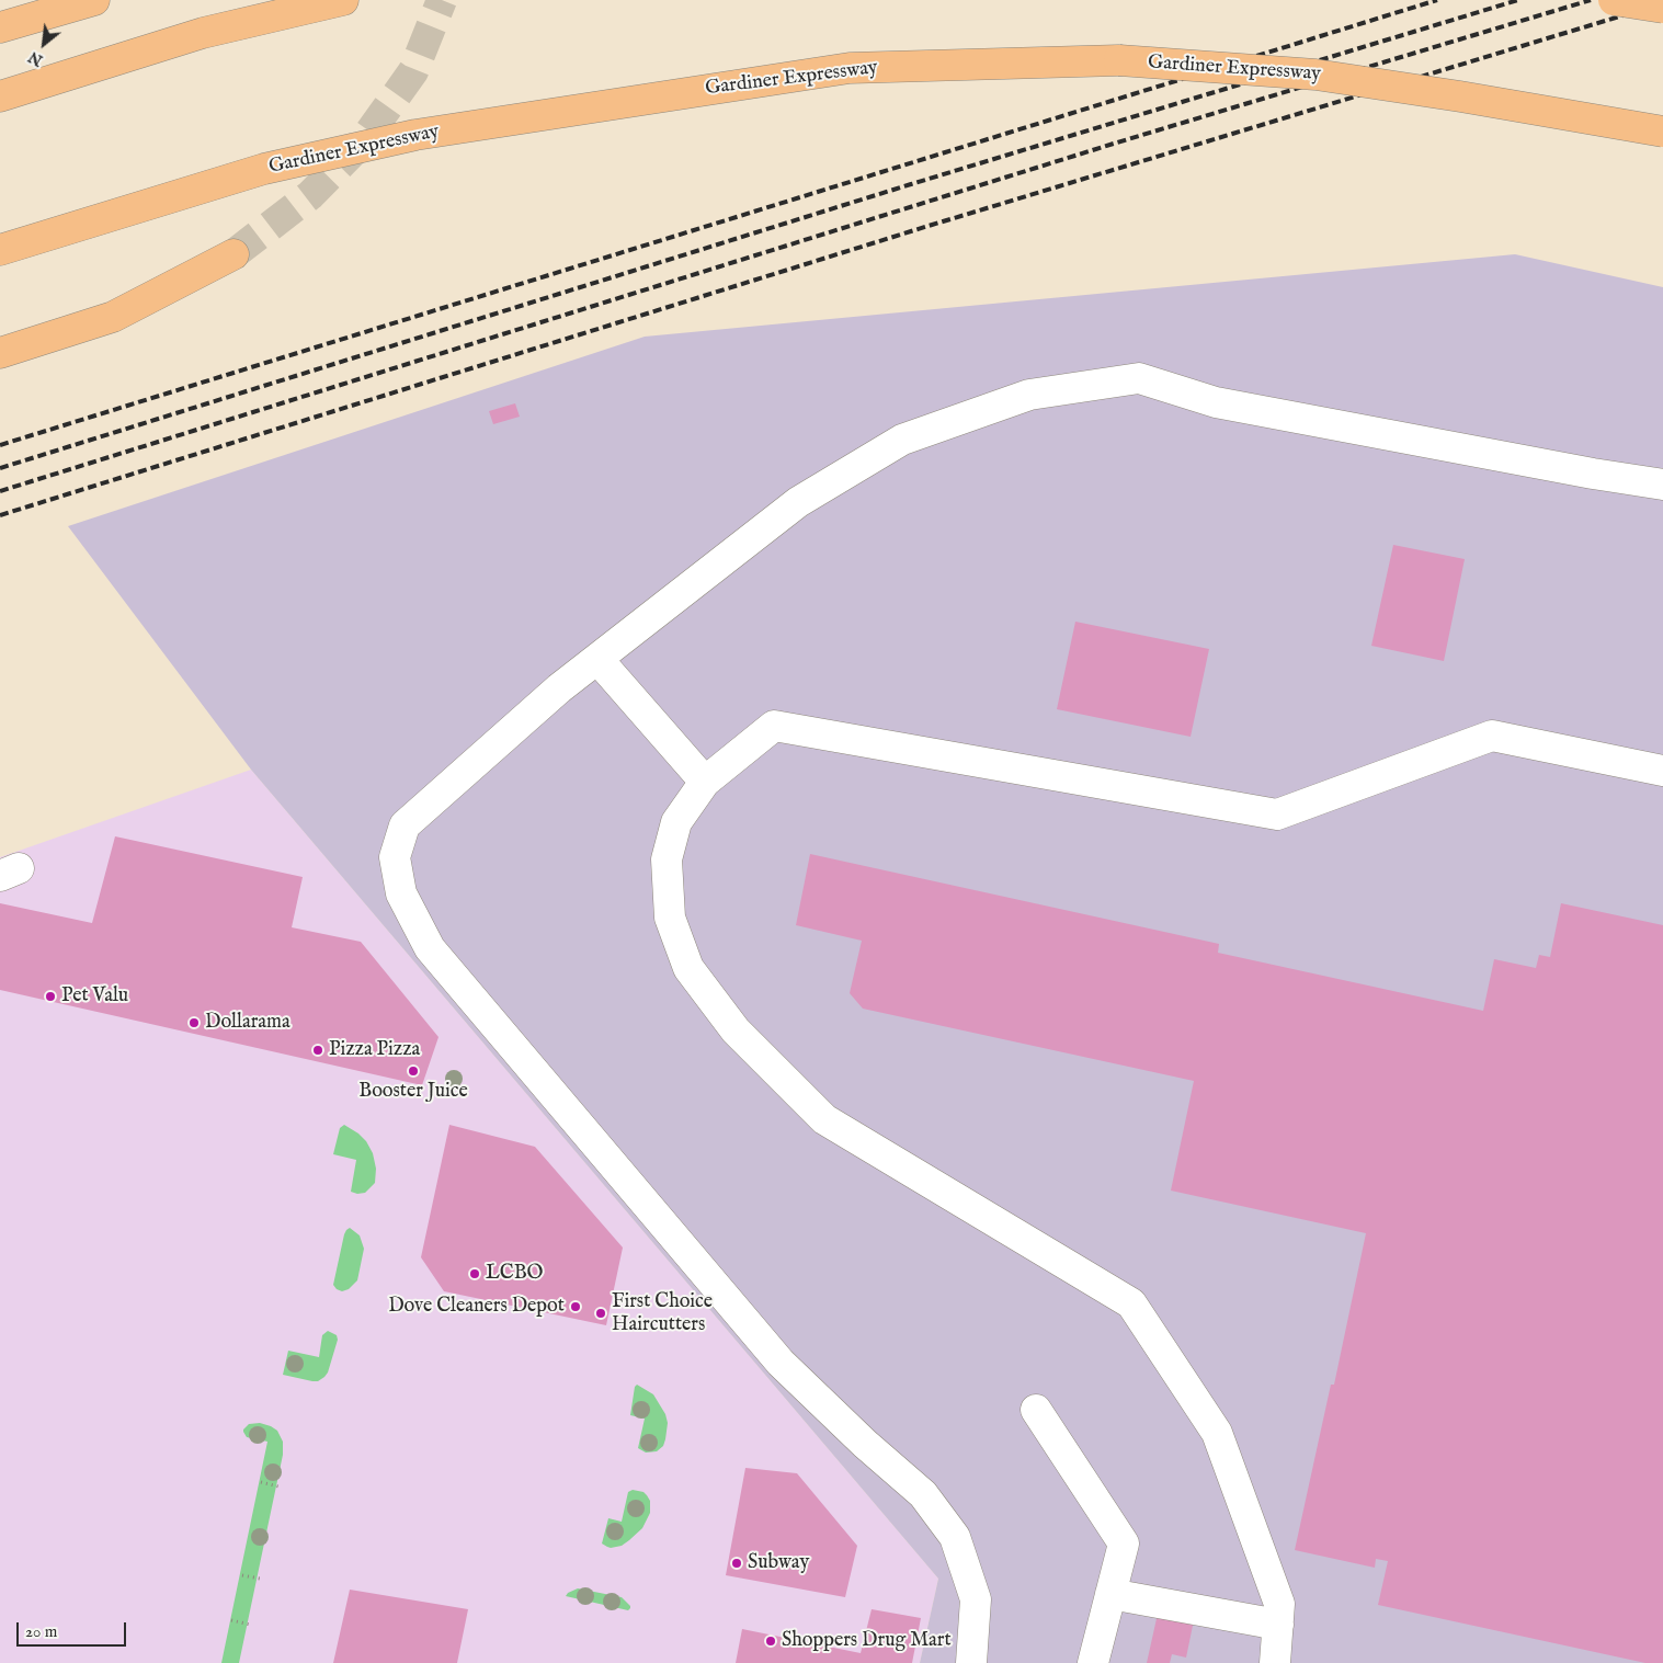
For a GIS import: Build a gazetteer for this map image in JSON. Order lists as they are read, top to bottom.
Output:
{
  "streets": {
    "highway": ["Gardiner Expressway"]
  },
  "places": [
    "Pet Valu",
    "Dollarama",
    "Pizza Pizza",
    "Booster Juice",
    "LCBO",
    "Dove Cleaners Depot",
    "First Choice Haircutters",
    "Subway",
    "Shoppers Drug Mart"
  ],
  "scale_bar": "20 m",
  "north": "bottom left"
}
